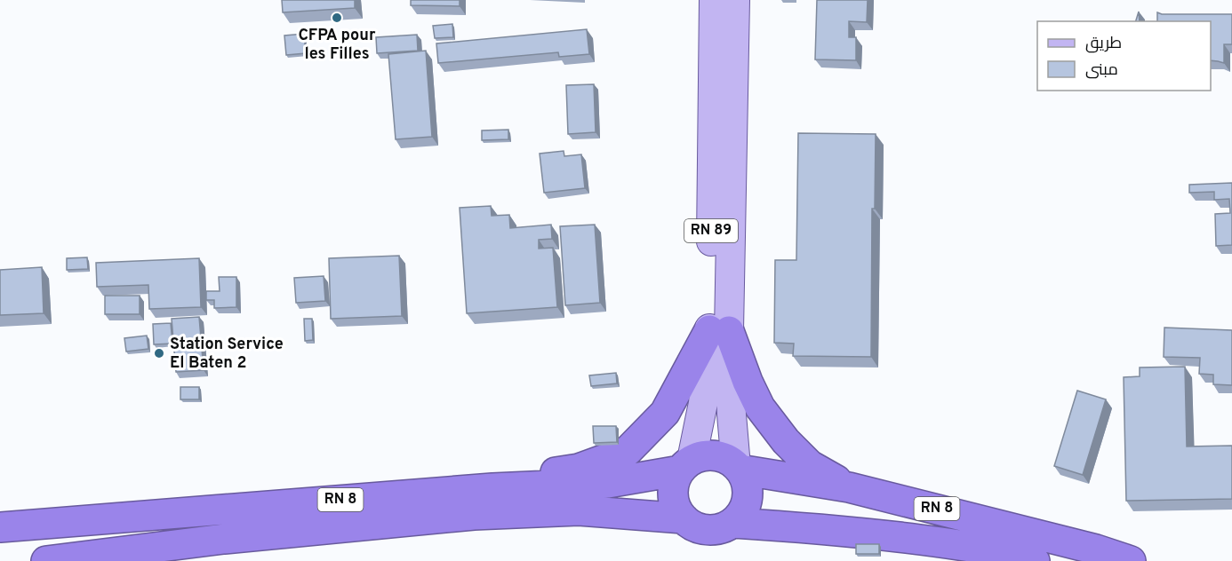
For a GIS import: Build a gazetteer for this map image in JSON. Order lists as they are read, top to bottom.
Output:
{
  "streets": {
    "highway": ["RN 8"],
    "main road": ["RN 89"]
  },
  "crossings": [
    ["RN 89", "RN 8"]
  ],
  "places": ["CFPA pour les Filles", "Station Service El Baten 2"],
  "legend": ["طريق", "مبنى"]
}
